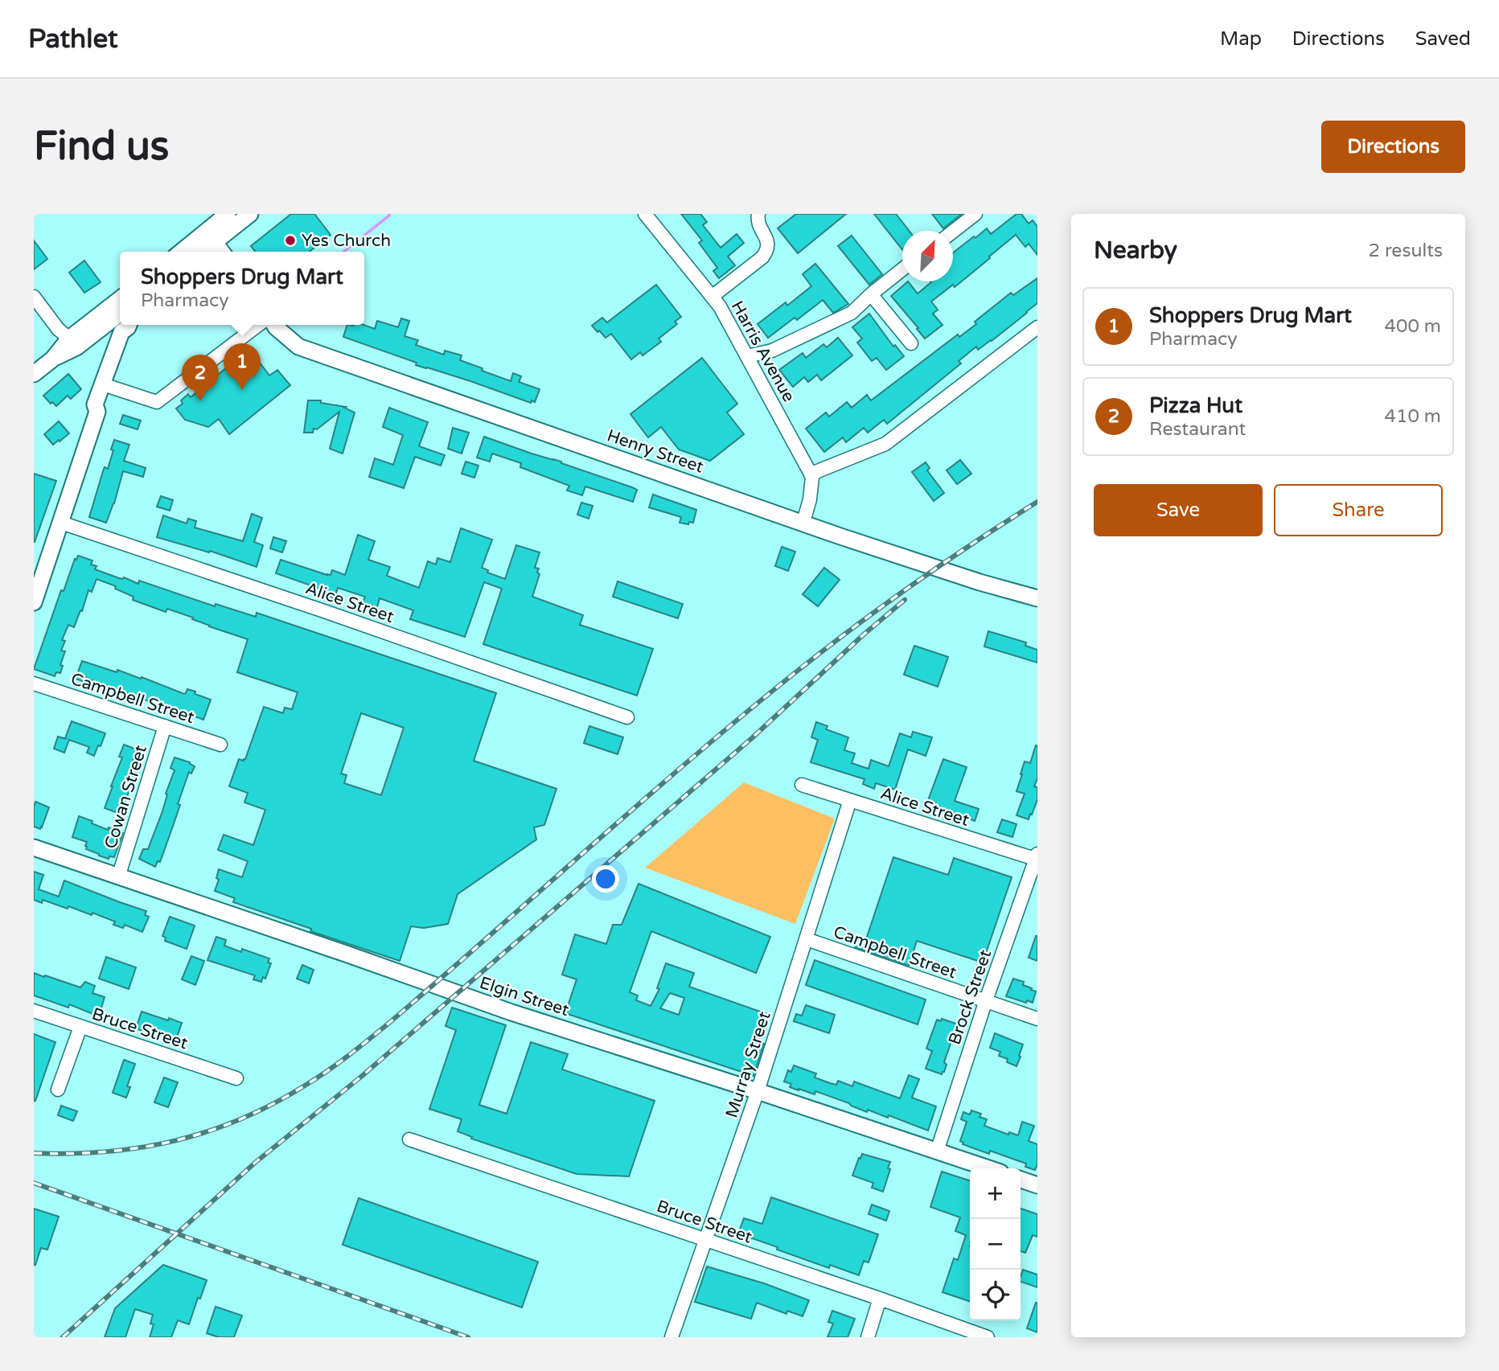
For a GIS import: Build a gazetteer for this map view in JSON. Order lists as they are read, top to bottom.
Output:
{
  "streets": {
    "main road": ["Henry Street", "Elgin Street"],
    "street": [
      "Harris Avenue",
      "Alice Street",
      "Campbell Street",
      "Cowan Street",
      "Brock Street",
      "Bruce Street",
      "Murray Street"
    ]
  },
  "crossings": [
    ["Alice Street", "Brock Street"],
    ["Alice Street", "Murray Street"],
    ["Campbell Street", "Cowan Street"],
    ["Campbell Street", "Brock Street"],
    ["Campbell Street", "Murray Street"],
    ["Cowan Street", "Elgin Street"],
    ["Elgin Street", "Brock Street"],
    ["Elgin Street", "Murray Street"],
    ["Bruce Street", "Murray Street"]
  ],
  "places": ["Yes Church"],
  "north": "top right",
  "page": {
    "header": "Pathlet",
    "nav": ["Map", "Directions", "Saved"],
    "buttons": [
      "Directions",
      ["Save", "Share"]
    ],
    "title": "Find us",
    "heading": ["Nearby", "2 results"],
    "popup": ["Shoppers Drug Mart", "Pharmacy"],
    "list": [
      {
        "mark": "1",
        "name": "Shoppers Drug Mart",
        "note": "Pharmacy",
        "value": "400 m"
      },
      {
        "mark": "2",
        "name": "Pizza Hut",
        "note": "Restaurant",
        "value": "410 m"
      }
    ],
    "pins": ["1", "2"],
    "map_buttons": ["+", "−"]
  }
}
